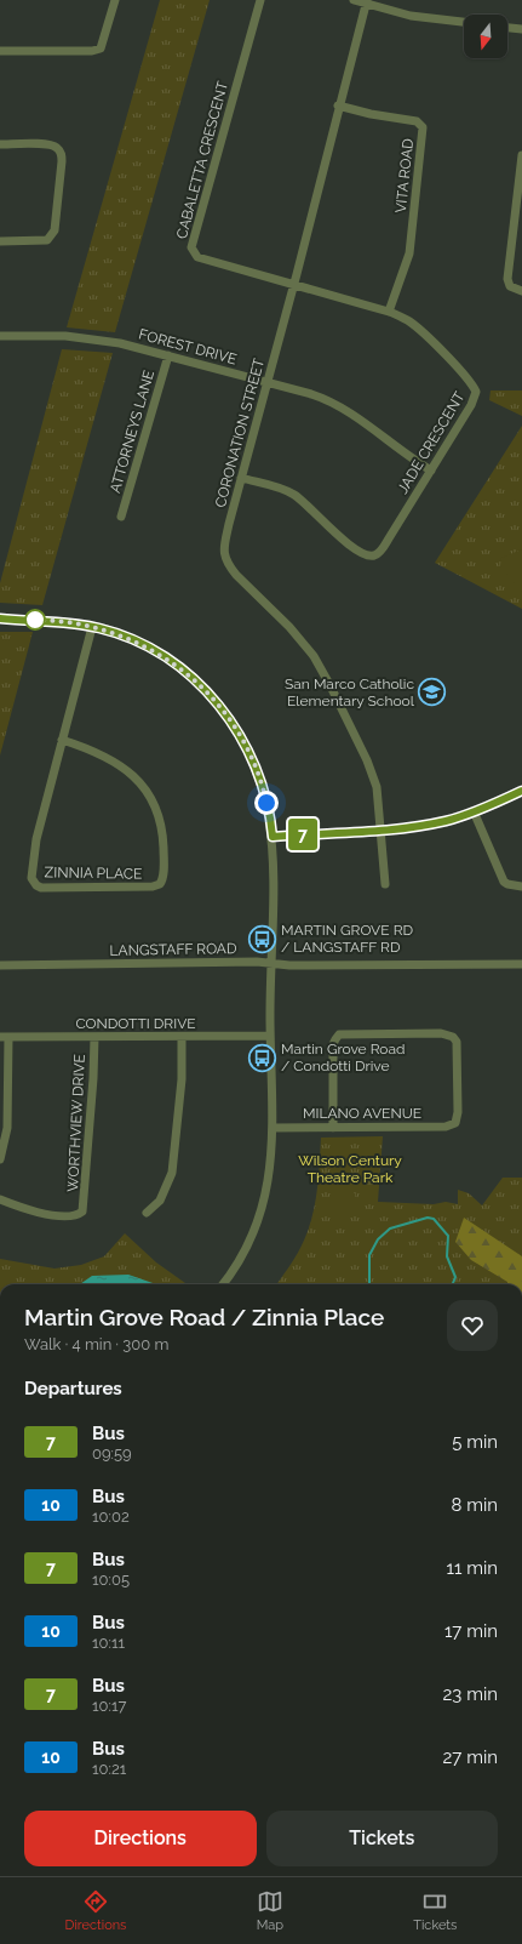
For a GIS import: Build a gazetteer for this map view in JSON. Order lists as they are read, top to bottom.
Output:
{
  "streets": {
    "street": [
      "CABALETTA CRESCENT",
      "VITA ROAD",
      "FOREST DRIVE",
      "ATTORNEYS LANE",
      "CORONATION STREET",
      "JADE CRESCENT",
      "ZINNIA PLACE",
      "LANGSTAFF ROAD",
      "CONDOTTI DRIVE",
      "MILANO AVENUE",
      "WORTHVIEW DRIVE"
    ]
  },
  "crossings": [
    ["CABALETTA CRESCENT", "CORONATION STREET"],
    ["CABALETTA CRESCENT", "JADE CRESCENT"],
    ["VITA ROAD", "CORONATION STREET"],
    ["VITA ROAD", "JADE CRESCENT"],
    ["FOREST DRIVE", "ATTORNEYS LANE"],
    ["FOREST DRIVE", "CORONATION STREET"],
    ["FOREST DRIVE", "JADE CRESCENT"],
    ["CORONATION STREET", "JADE CRESCENT"],
    ["CONDOTTI DRIVE", "WORTHVIEW DRIVE"]
  ],
  "parks": ["Wilson Century Theatre Park"],
  "places": {
    "school or university": ["San Marco Catholic Elementary School"],
    "bus stop": ["MARTIN GROVE RD / LANGSTAFF RD", "Martin Grove Road / Condotti Drive"]
  },
  "lines": ["bus line 7"],
  "north": "bottom",
  "page": {
    "on_map": "7",
    "heading": [
      ["Martin Grove Road / Zinnia Place", "Walk · 4 min · 300 m"],
      "Departures"
    ],
    "list": [
      {
        "mark": "7",
        "name": "Bus",
        "note": "09:59",
        "value": "5 min"
      },
      {
        "mark": "10",
        "name": "Bus",
        "note": "10:02",
        "value": "8 min"
      },
      {
        "mark": "7",
        "name": "Bus",
        "note": "10:05",
        "value": "11 min"
      },
      {
        "mark": "10",
        "name": "Bus",
        "note": "10:11",
        "value": "17 min"
      },
      {
        "mark": "7",
        "name": "Bus",
        "note": "10:17",
        "value": "23 min"
      },
      {
        "mark": "10",
        "name": "Bus",
        "note": "10:21",
        "value": "27 min"
      }
    ],
    "buttons": ["Directions", "Tickets"],
    "tabs": ["Directions", "Map", "Tickets"]
  }
}
